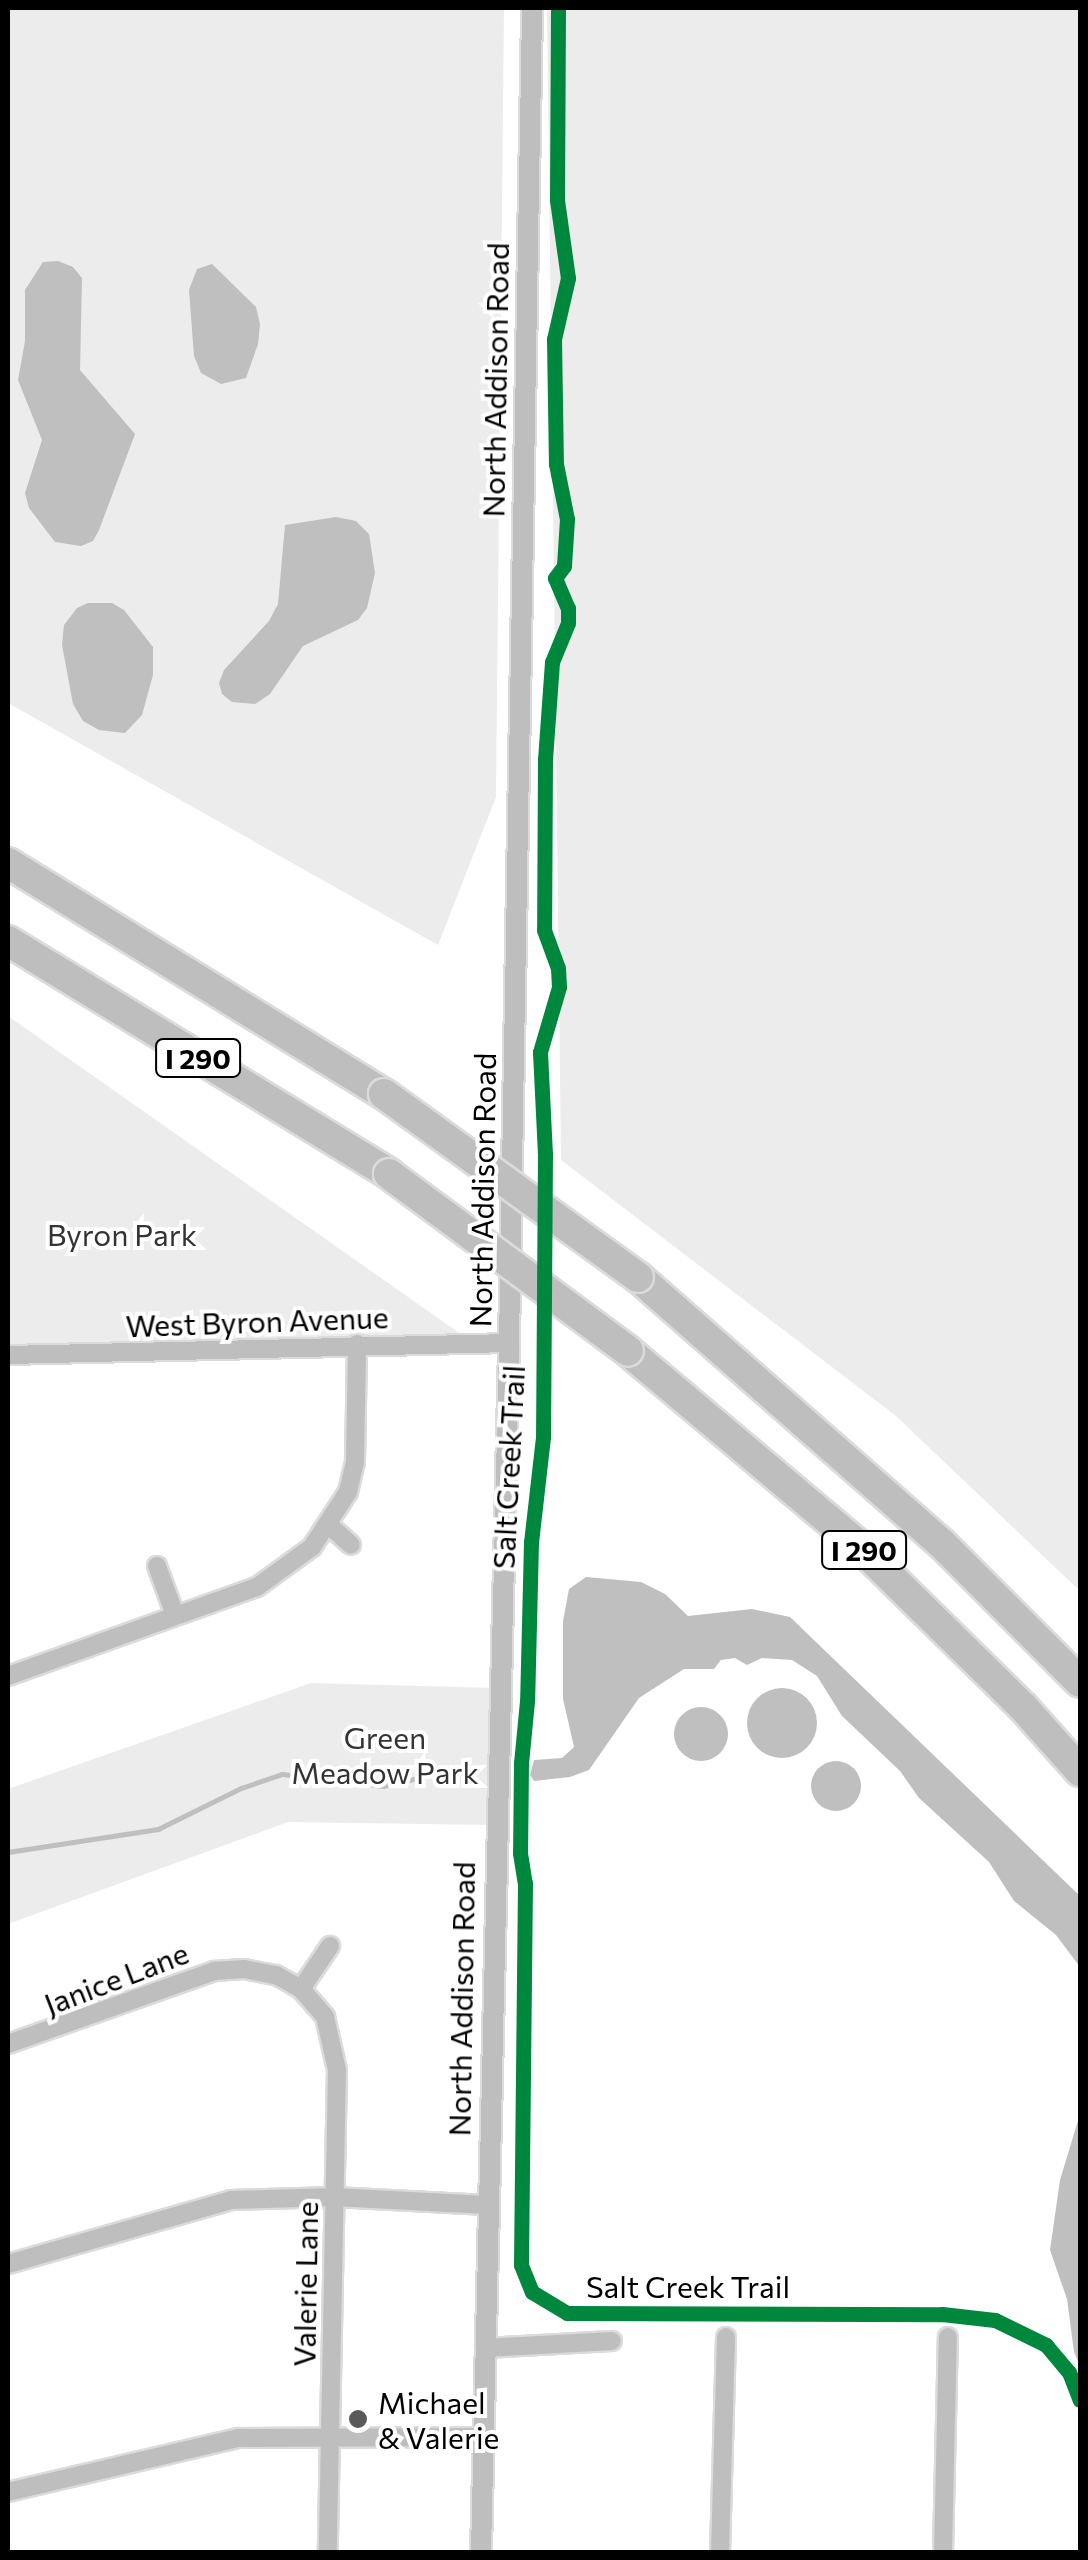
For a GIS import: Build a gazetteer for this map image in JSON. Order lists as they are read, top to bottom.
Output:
{
  "streets": {
    "highway": ["I 290"],
    "street": [
      "North Addison Road",
      "West Byron Avenue",
      "Janice Lane",
      "Valerie Lane"
    ],
    "cycle path": ["Salt Creek Trail"]
  },
  "crossings": [
    ["North Addison Road", "West Byron Avenue"],
    ["Janice Lane", "Valerie Lane"]
  ],
  "parks": ["Byron Park", "Green Meadow Park"],
  "places": ["Michael & Valerie"]
}
